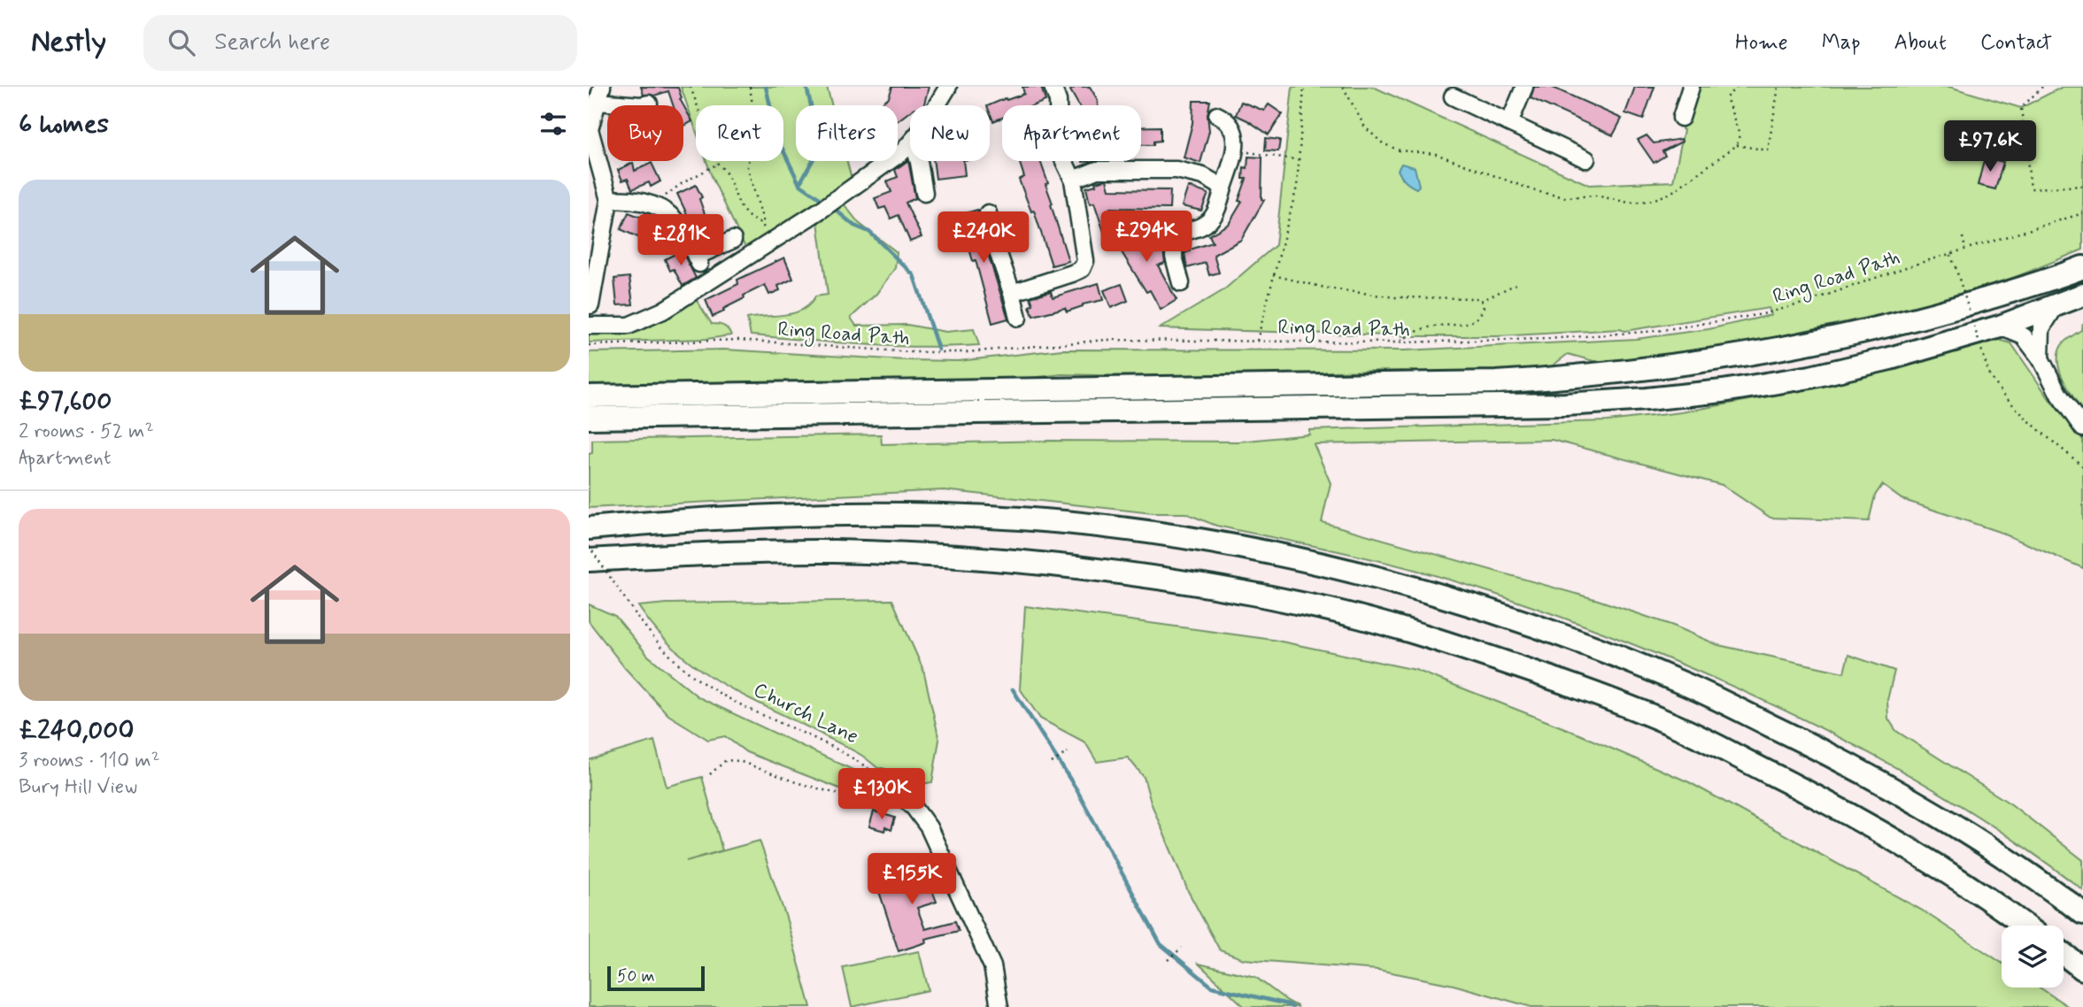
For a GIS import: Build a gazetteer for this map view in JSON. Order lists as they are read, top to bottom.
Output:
{
  "streets": {
    "path": ["Ring Road Path", "Church Lane"]
  },
  "scale_bar": "50 m",
  "page": {
    "header": "Nestly",
    "search": "Search here",
    "nav": [
      "Home",
      "Map",
      "About",
      "Contact"
    ],
    "heading": "6 homes",
    "chip": [
      "Buy",
      "Rent",
      "Filters",
      "New",
      "Apartment"
    ],
    "price": [
      "£97.6K",
      "£294K",
      "£240K",
      "£281K",
      "£130K",
      "£155K"
    ],
    "list": [
      {
        "name": "£97,600",
        "note": "2 rooms · 52 m² · Apartment"
      },
      {
        "name": "£240,000",
        "note": "3 rooms · 110 m² · Bury Hill View"
      }
    ],
    "scale": "50 m"
  }
}
